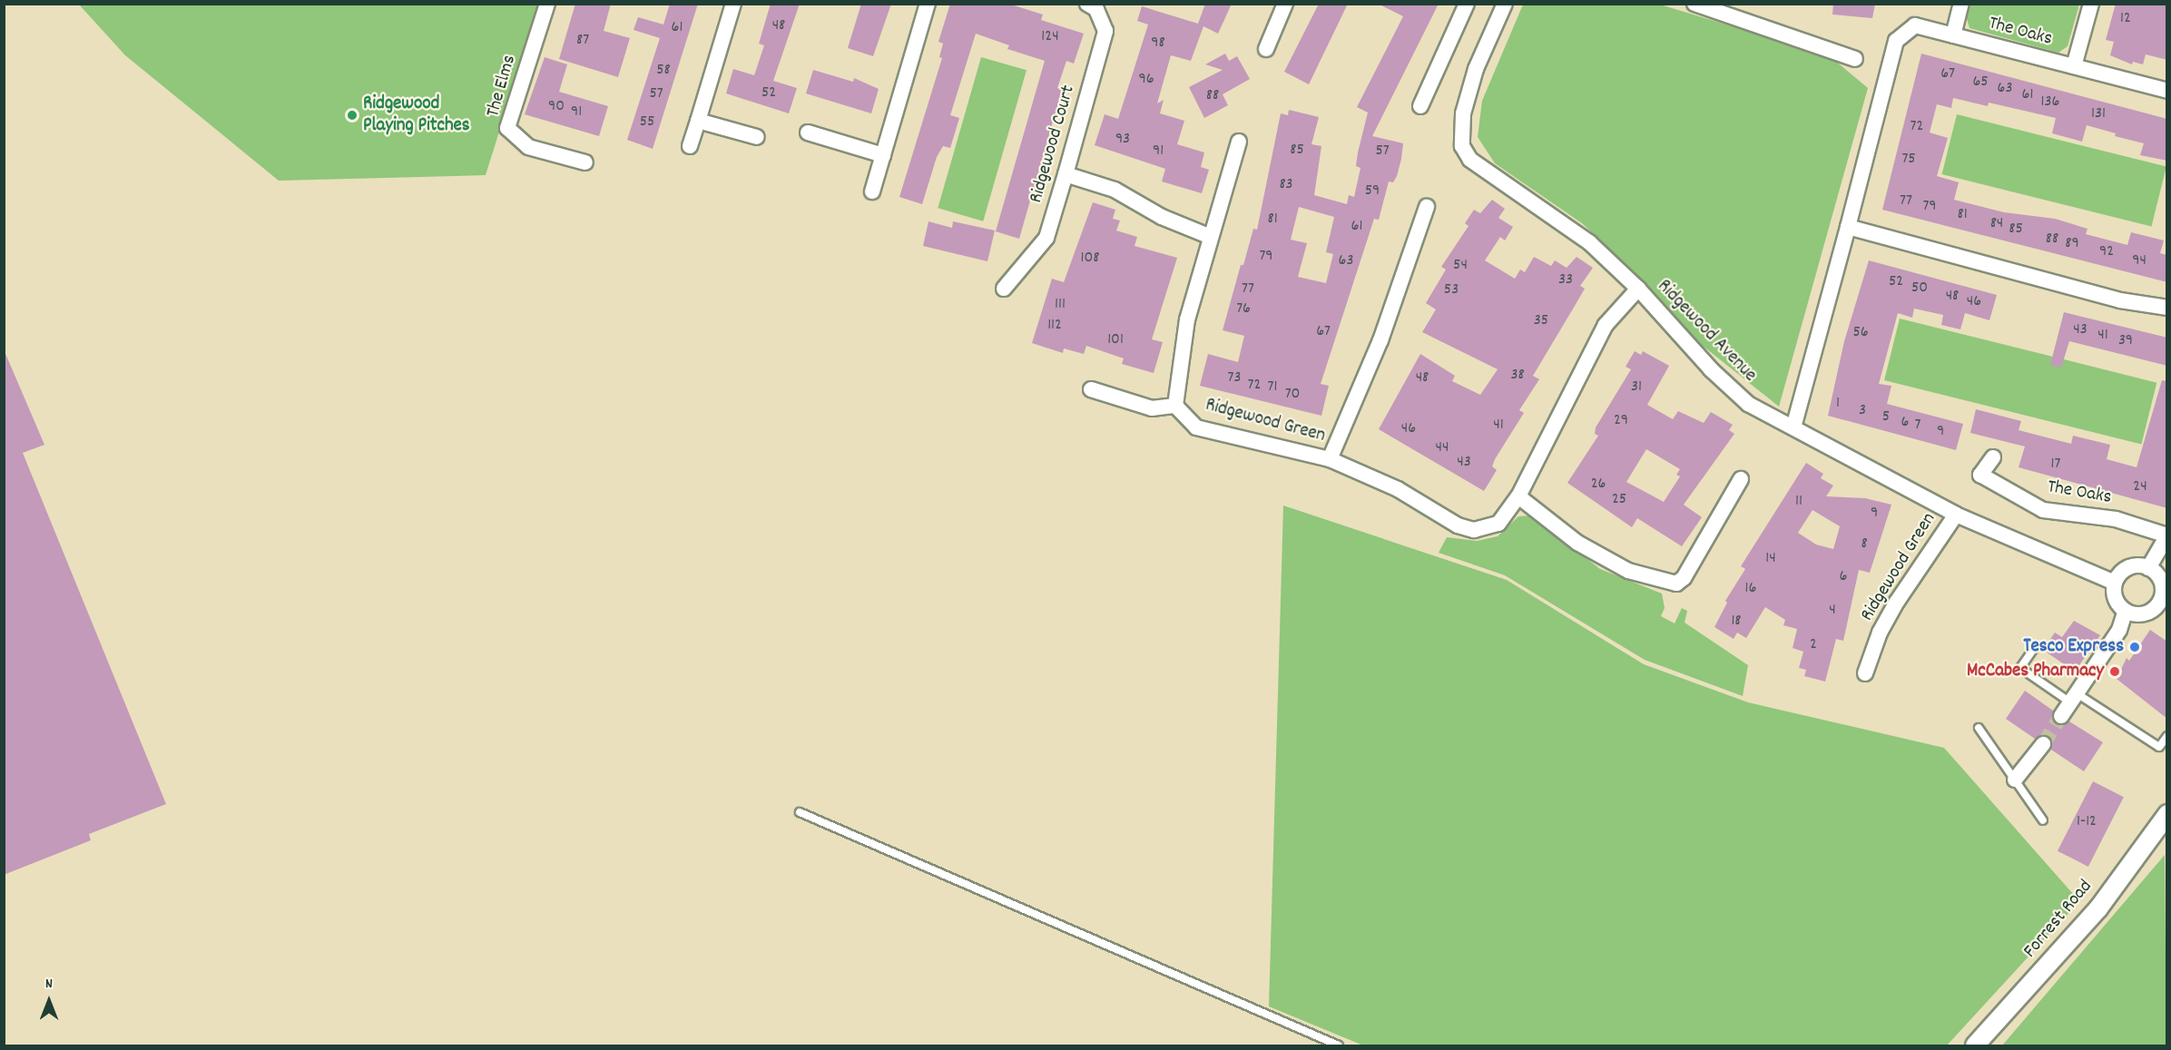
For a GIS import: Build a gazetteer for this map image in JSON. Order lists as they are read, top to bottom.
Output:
{
  "streets": {
    "street": [
      "The Oaks",
      "The Elms",
      "Ridgewood Court",
      "Ridgewood Avenue",
      "Ridgewood Green",
      "Forrest Road"
    ]
  },
  "crossings": [
    ["The Oaks", "Ridgewood Avenue"],
    ["Ridgewood Avenue", "Ridgewood Green"]
  ],
  "places": ["Ridgewood Playing Pitches", "Tesco Express", "McCabes Pharmacy"],
  "house_numbers": [
    "12",
    "48",
    "61",
    "124",
    "87",
    "98",
    "58",
    "67",
    "96",
    "65",
    "63",
    "52",
    "57",
    "61",
    "88",
    "136",
    "90",
    "91",
    "131",
    "55",
    "72",
    "93",
    "85",
    "91",
    "57",
    "75",
    "83",
    "59",
    "77",
    "79",
    "81",
    "81",
    "84",
    "61",
    "85",
    "88",
    "89",
    "92",
    "79",
    "108",
    "63",
    "94",
    "54",
    "33",
    "52",
    "50",
    "77",
    "53",
    "48",
    "46",
    "111",
    "76",
    "35",
    "112",
    "43",
    "67",
    "56",
    "41",
    "101",
    "39",
    "38",
    "73",
    "48",
    "72",
    "71",
    "31",
    "70",
    "1",
    "3",
    "5",
    "29",
    "6",
    "41",
    "7",
    "46",
    "9",
    "44",
    "43",
    "17",
    "26",
    "24",
    "25",
    "11",
    "9",
    "8",
    "14",
    "6",
    "16",
    "4",
    "18",
    "2",
    "1-12"
  ],
  "north": "top"
}
